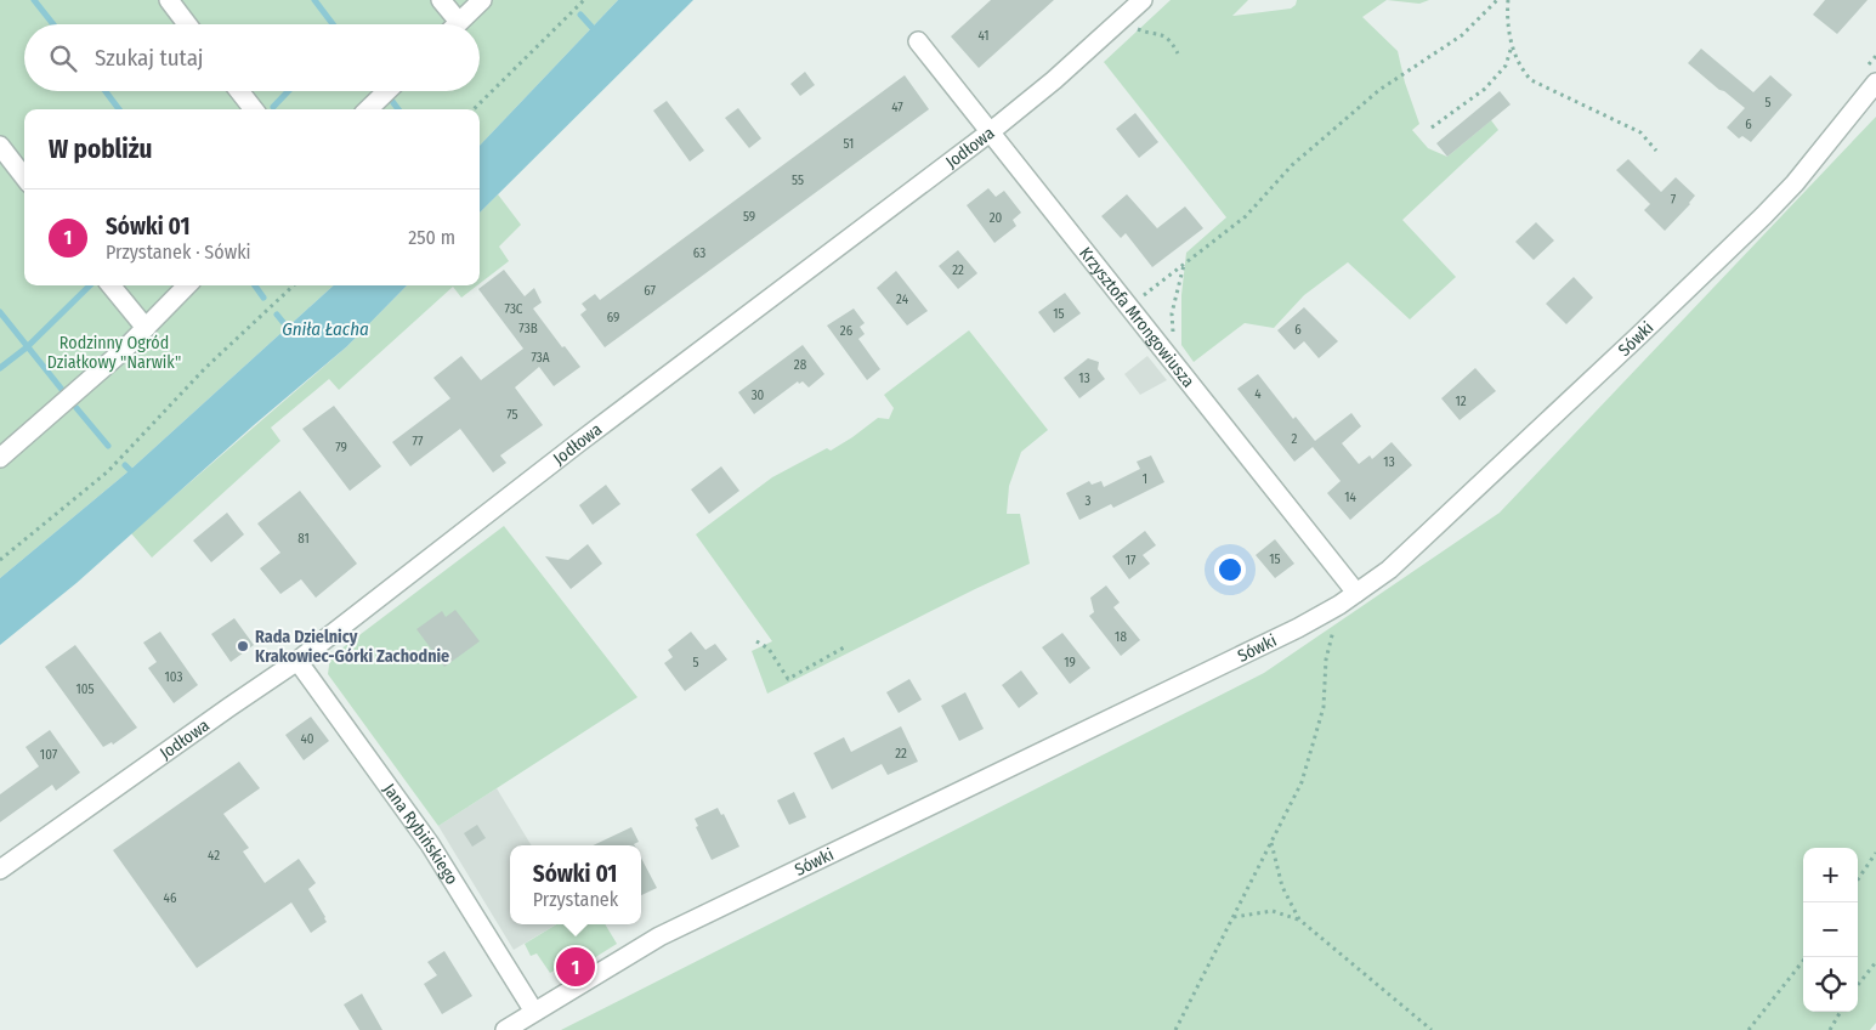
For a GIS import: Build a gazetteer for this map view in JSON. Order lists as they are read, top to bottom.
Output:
{
  "streets": {
    "street": [
      "Jodłowa",
      "Krzysztofa Mrongowiusza",
      "Sówki",
      "Jana Rybińskiego"
    ]
  },
  "crossings": [
    ["Jodłowa", "Krzysztofa Mrongowiusza"],
    ["Jodłowa", "Jana Rybińskiego"],
    ["Krzysztofa Mrongowiusza", "Sówki"],
    ["Sówki", "Jana Rybińskiego"]
  ],
  "water": ["Gniła Łacha"],
  "parks": ["Rodzinny Ogród Działkowy \"Narwik\""],
  "places": ["Rada Dzielnicy Krakowiec-Górki Zachodnie"],
  "house_numbers": [
    "41",
    "5",
    "47",
    "6",
    "51",
    "55",
    "7",
    "59",
    "20",
    "63",
    "22",
    "67",
    "24",
    "73C",
    "15",
    "69",
    "73B",
    "6",
    "26",
    "73A",
    "28",
    "13",
    "4",
    "30",
    "12",
    "75",
    "2",
    "77",
    "79",
    "13",
    "1",
    "14",
    "3",
    "81",
    "15",
    "17",
    "18",
    "5",
    "19",
    "103",
    "105",
    "40",
    "22",
    "107",
    "42",
    "46"
  ],
  "page": {
    "search": "Szukaj tutaj",
    "heading": "W pobliżu",
    "list": [
      {
        "mark": "1",
        "name": "Sówki 01",
        "note": "Przystanek · Sówki",
        "value": "250 m"
      }
    ],
    "popup": ["Sówki 01", "Przystanek"],
    "map_buttons": ["+", "−"],
    "pins": "1"
  }
}
